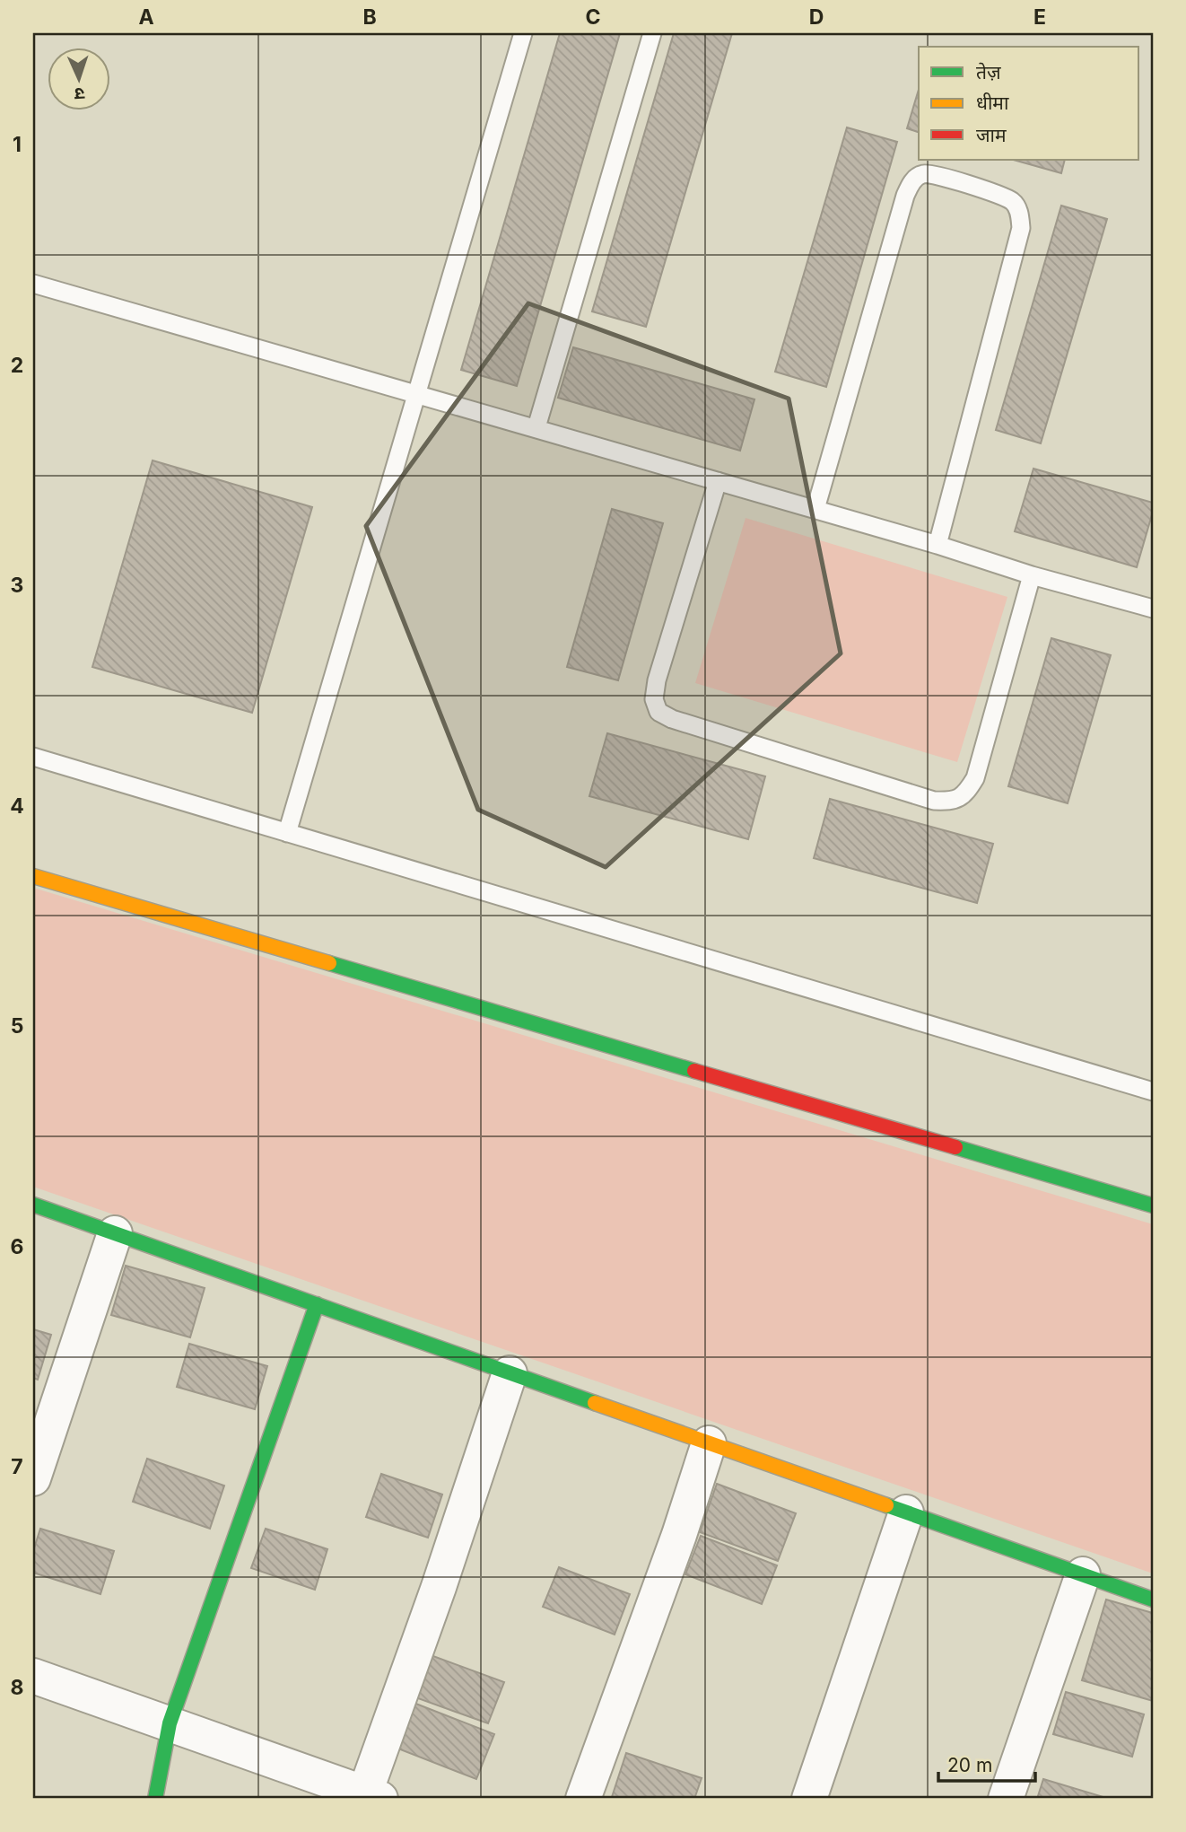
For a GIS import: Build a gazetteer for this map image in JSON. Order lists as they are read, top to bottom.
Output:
{
  "legend": ["तेज़", "धीमा", "जाम"],
  "scale_bar": "20 m",
  "north": "bottom",
  "grid": {
    "columns": [
      "A",
      "B",
      "C",
      "D",
      "E"
    ],
    "rows": [
      "1",
      "2",
      "3",
      "4",
      "5",
      "6",
      "7",
      "8"
    ]
  }
}
